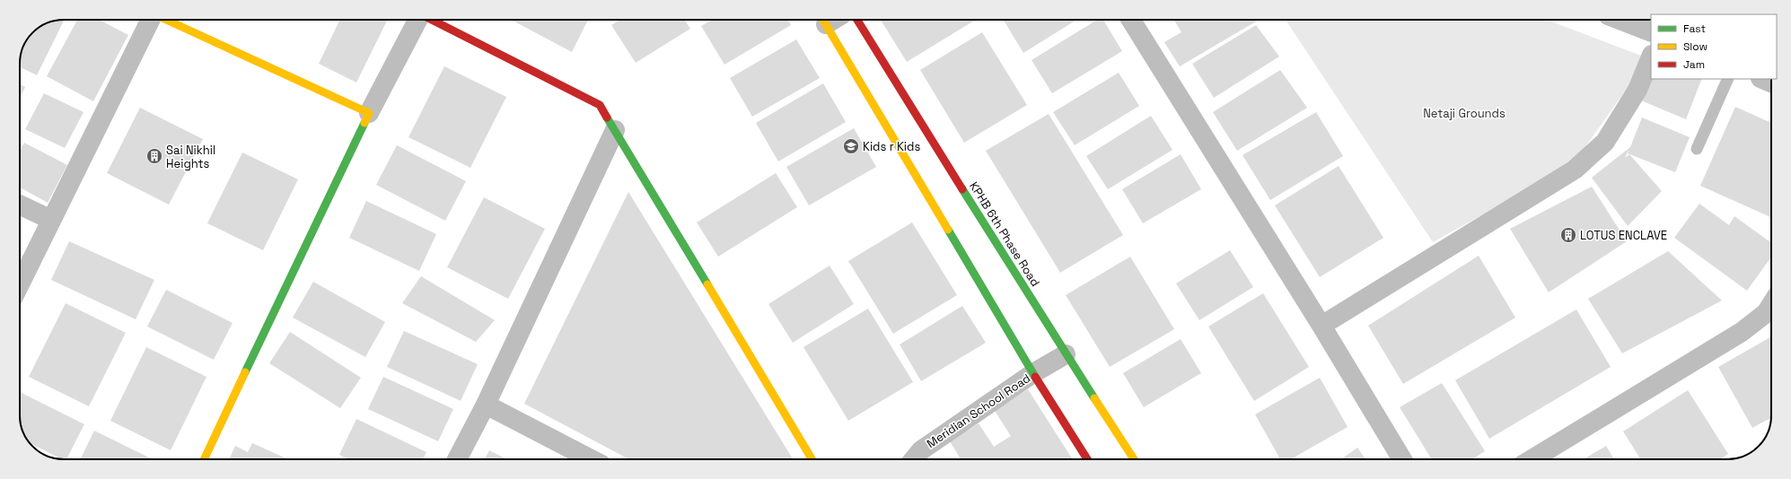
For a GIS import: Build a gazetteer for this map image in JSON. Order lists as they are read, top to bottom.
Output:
{
  "streets": {
    "street": ["KPHB 6th Phase Road", "Meridian School Road"]
  },
  "crossings": [
    ["KPHB 6th Phase Road", "Meridian School Road"]
  ],
  "parks": ["Netaji Grounds"],
  "places": {
    "school or university": ["Kids r Kids"],
    "building": ["Sai Nikhil Heights", "LOTUS ENCLAVE"]
  },
  "legend": ["Fast", "Slow", "Jam"]
}
